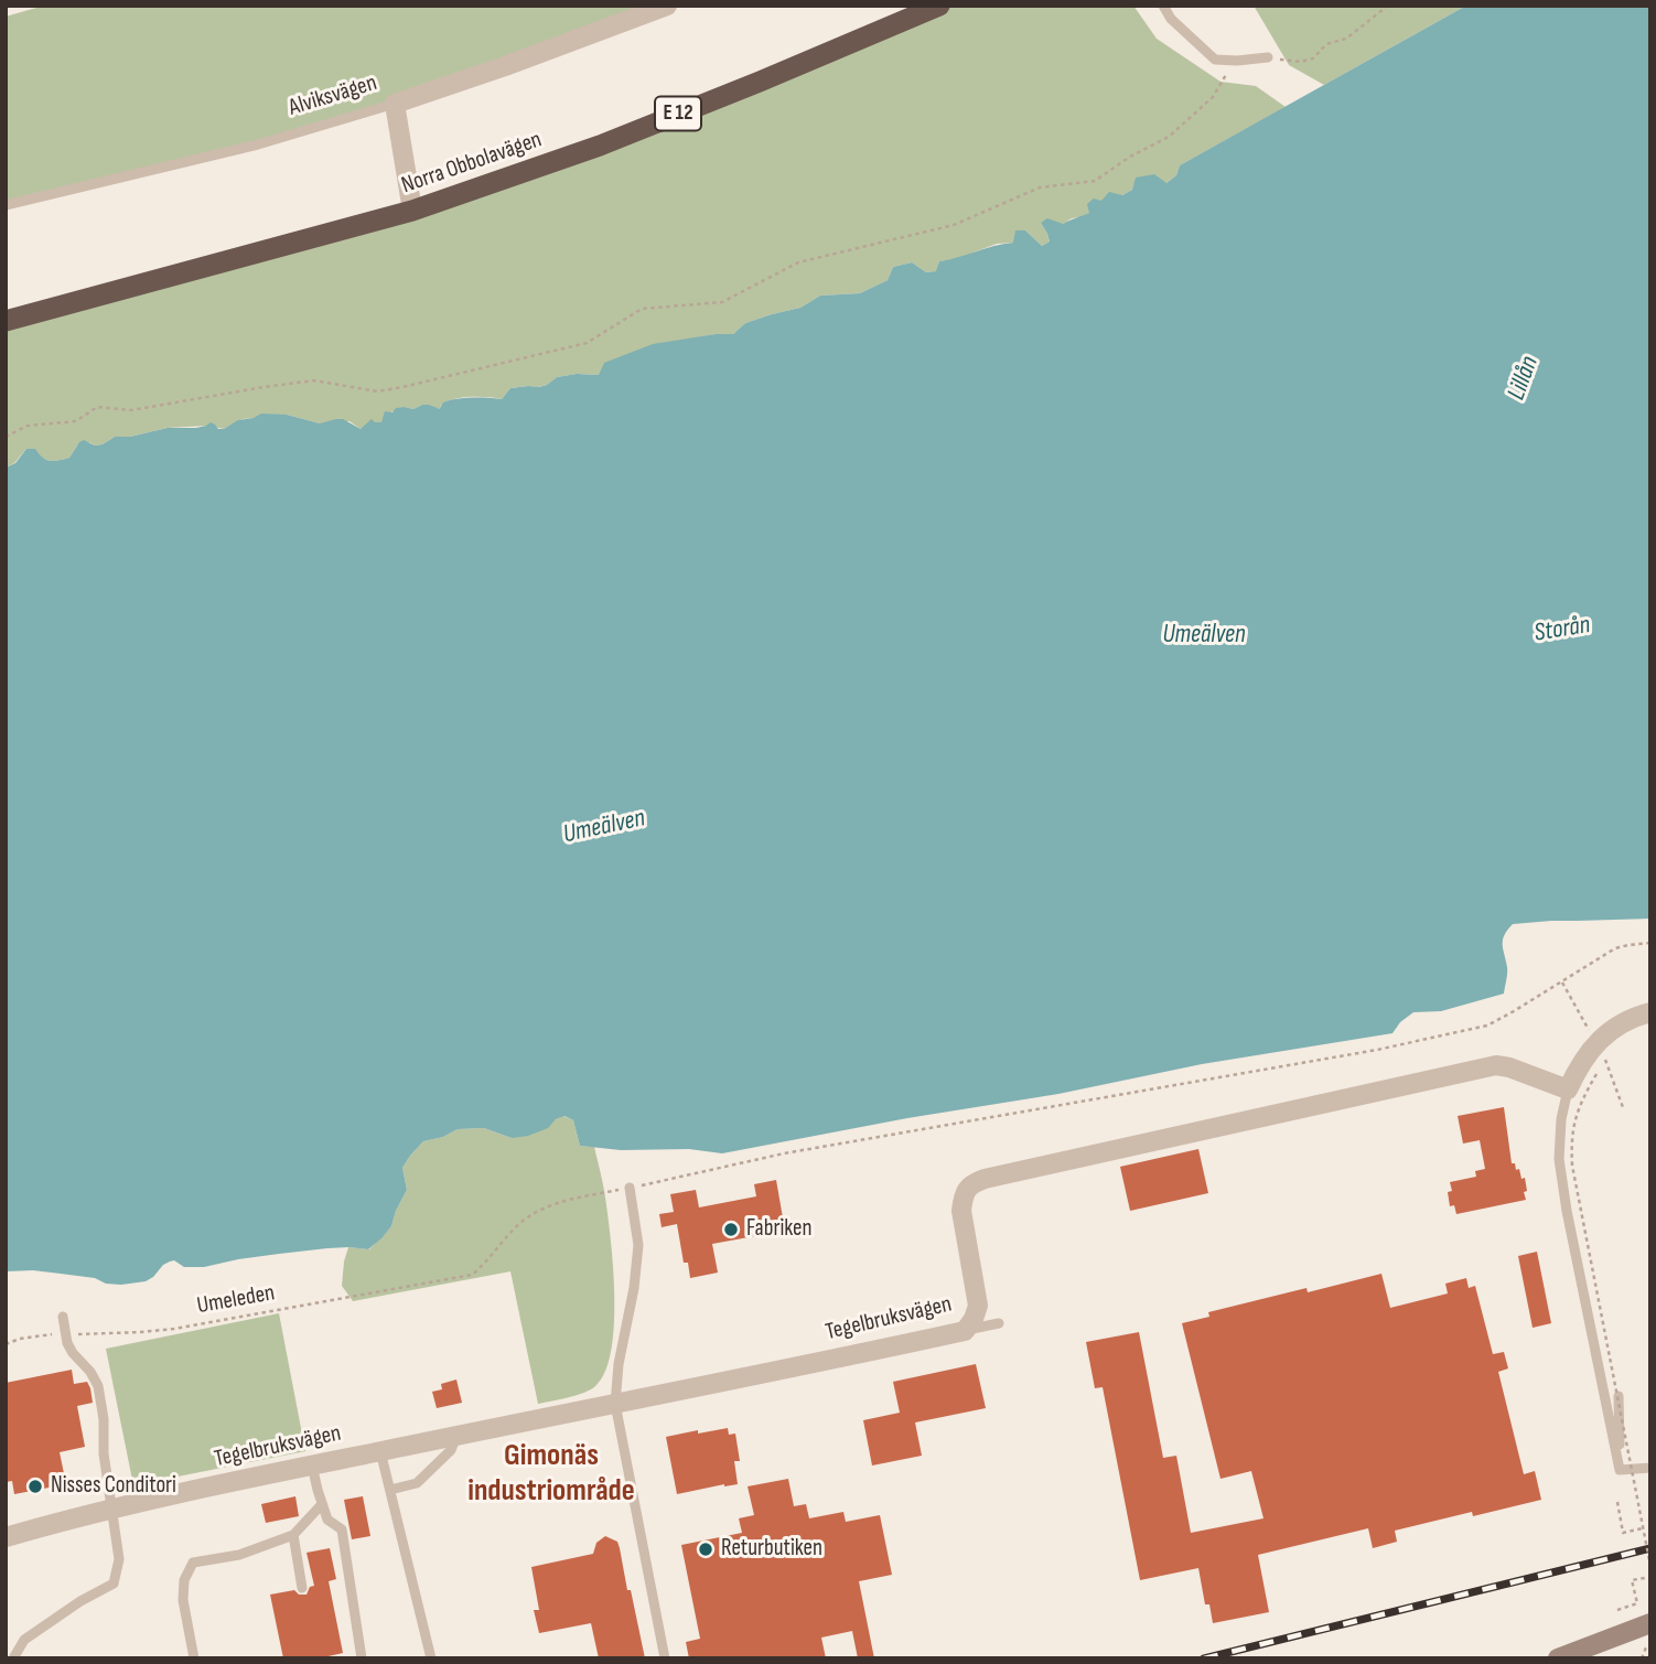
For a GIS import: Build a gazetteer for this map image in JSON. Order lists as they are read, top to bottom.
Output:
{
  "streets": {
    "highway": ["E 12", "Norra Obbolavägen"],
    "street": ["Alviksvägen", "Tegelbruksvägen"],
    "path": ["Umeleden"]
  },
  "districts": ["Gimonäs industriområde"],
  "water": ["Lillån", "Storån", "Umeälven"],
  "places": ["Fabriken", "Nisses Conditori", "Returbutiken"]
}
